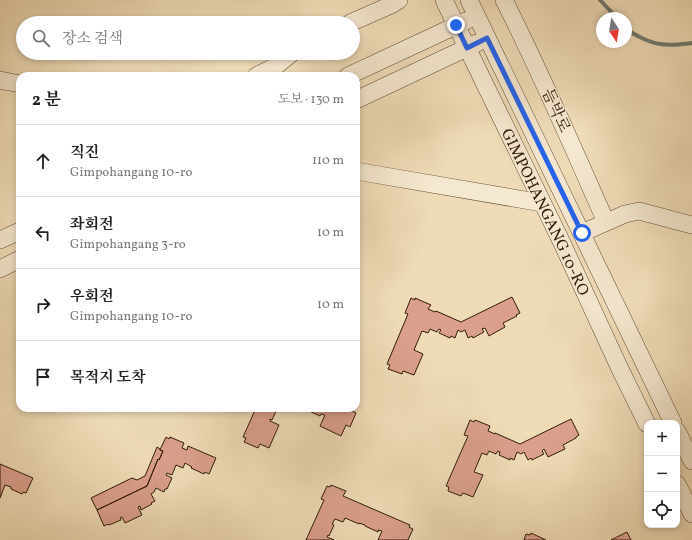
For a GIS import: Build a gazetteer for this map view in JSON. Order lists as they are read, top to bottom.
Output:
{
  "streets": {
    "street": ["듬박로", "GIMPOHANGANG 10-RO"]
  },
  "north": "bottom",
  "page": {
    "search": "장소 검색",
    "heading": ["2 분", "도보 · 130 m"],
    "list": [
      ["직진", "Gimpohangang 10-ro", "110 m"],
      ["좌회전", "Gimpohangang 3-ro", "10 m"],
      ["우회전", "Gimpohangang 10-ro", "10 m"],
      "목적지 도착"
    ],
    "map_buttons": ["+", "−"]
  }
}
